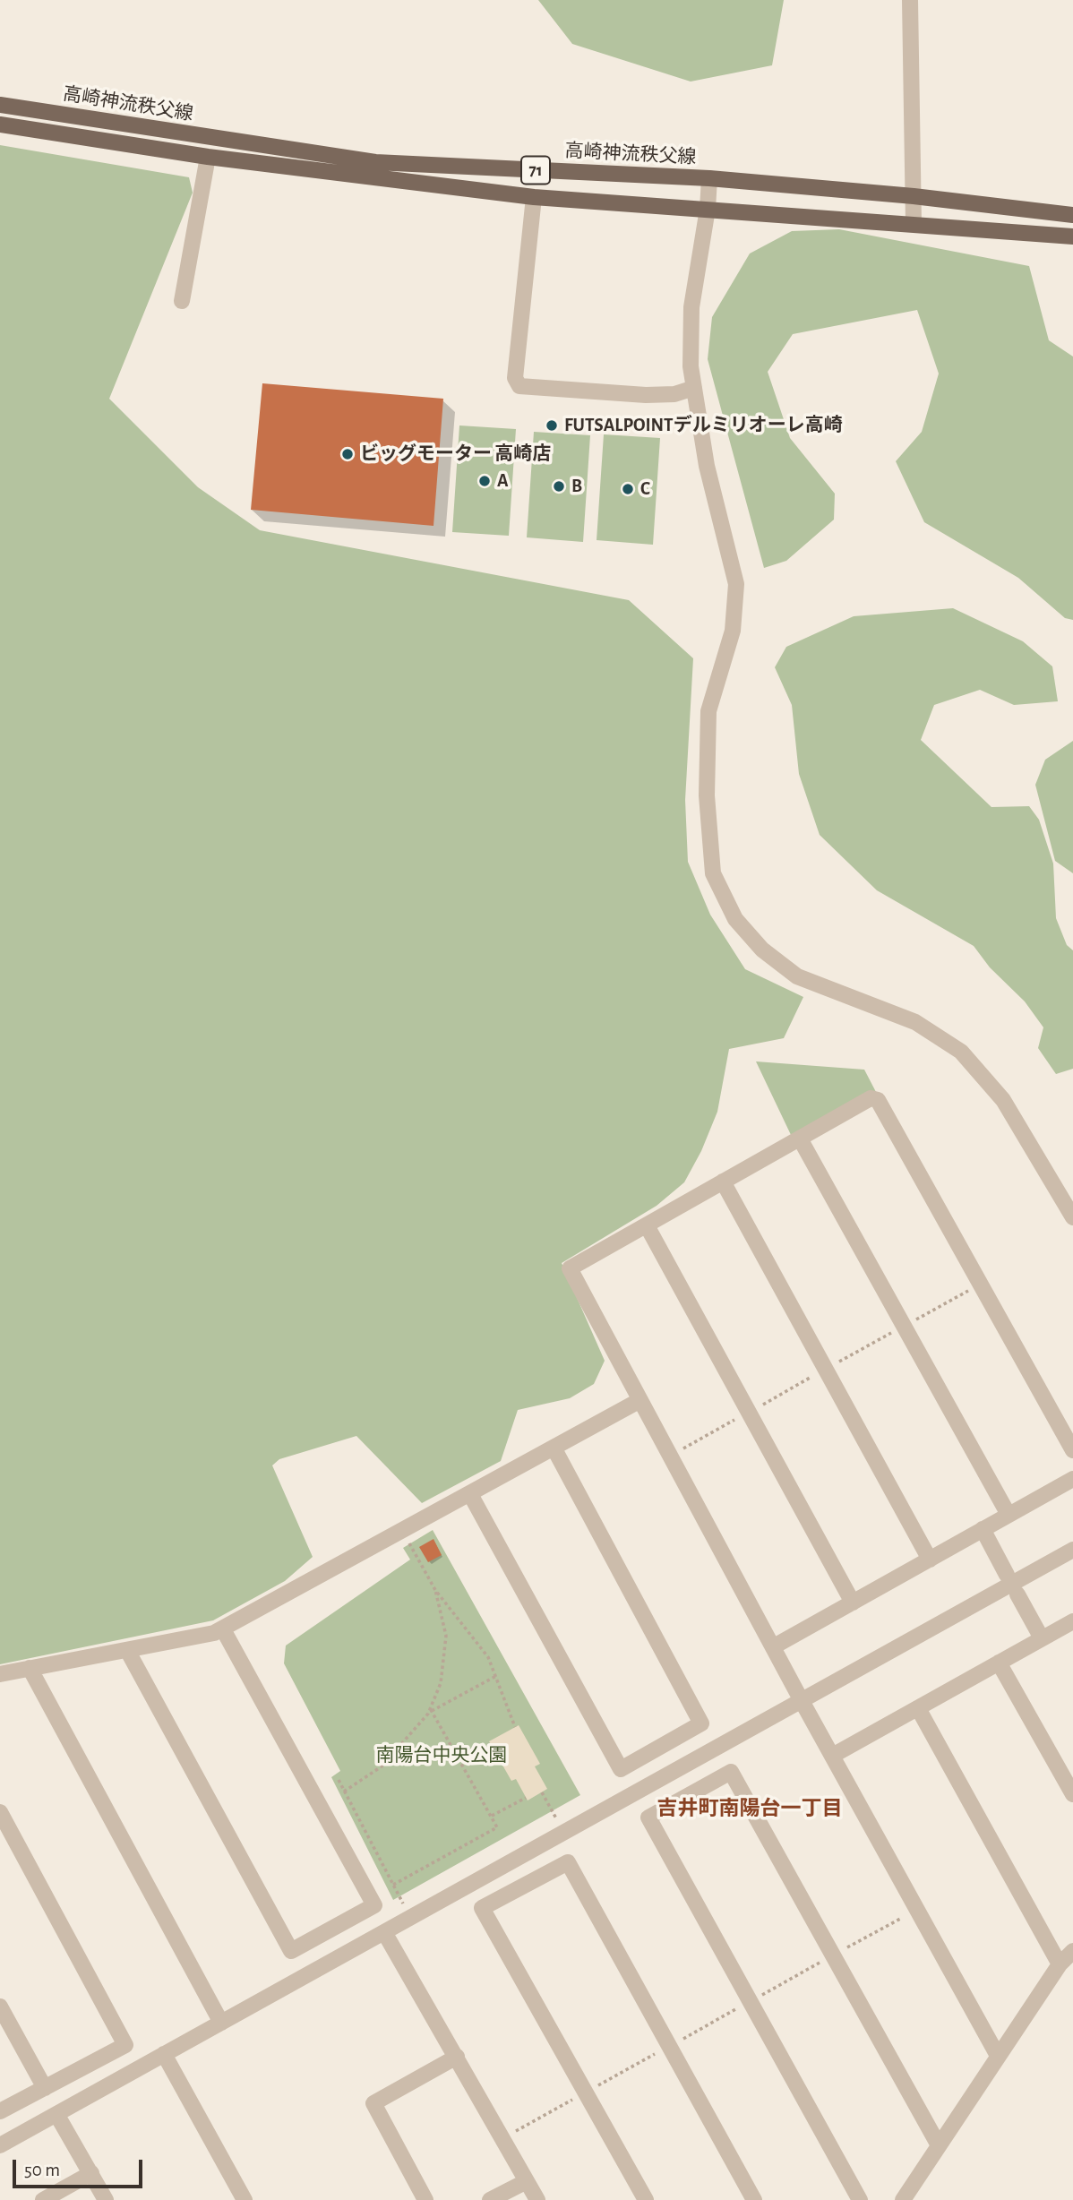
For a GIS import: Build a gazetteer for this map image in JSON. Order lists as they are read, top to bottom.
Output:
{
  "streets": {
    "main road": ["高崎神流秩父線", "71"]
  },
  "districts": ["吉井町南陽台一丁目"],
  "parks": ["南陽台中央公園"],
  "places": [
    "FUTSALPOINTデルミリオーレ高崎",
    "ビッグモーター 高崎店",
    "A",
    "B",
    "C"
  ],
  "scale_bar": "50 m"
}
